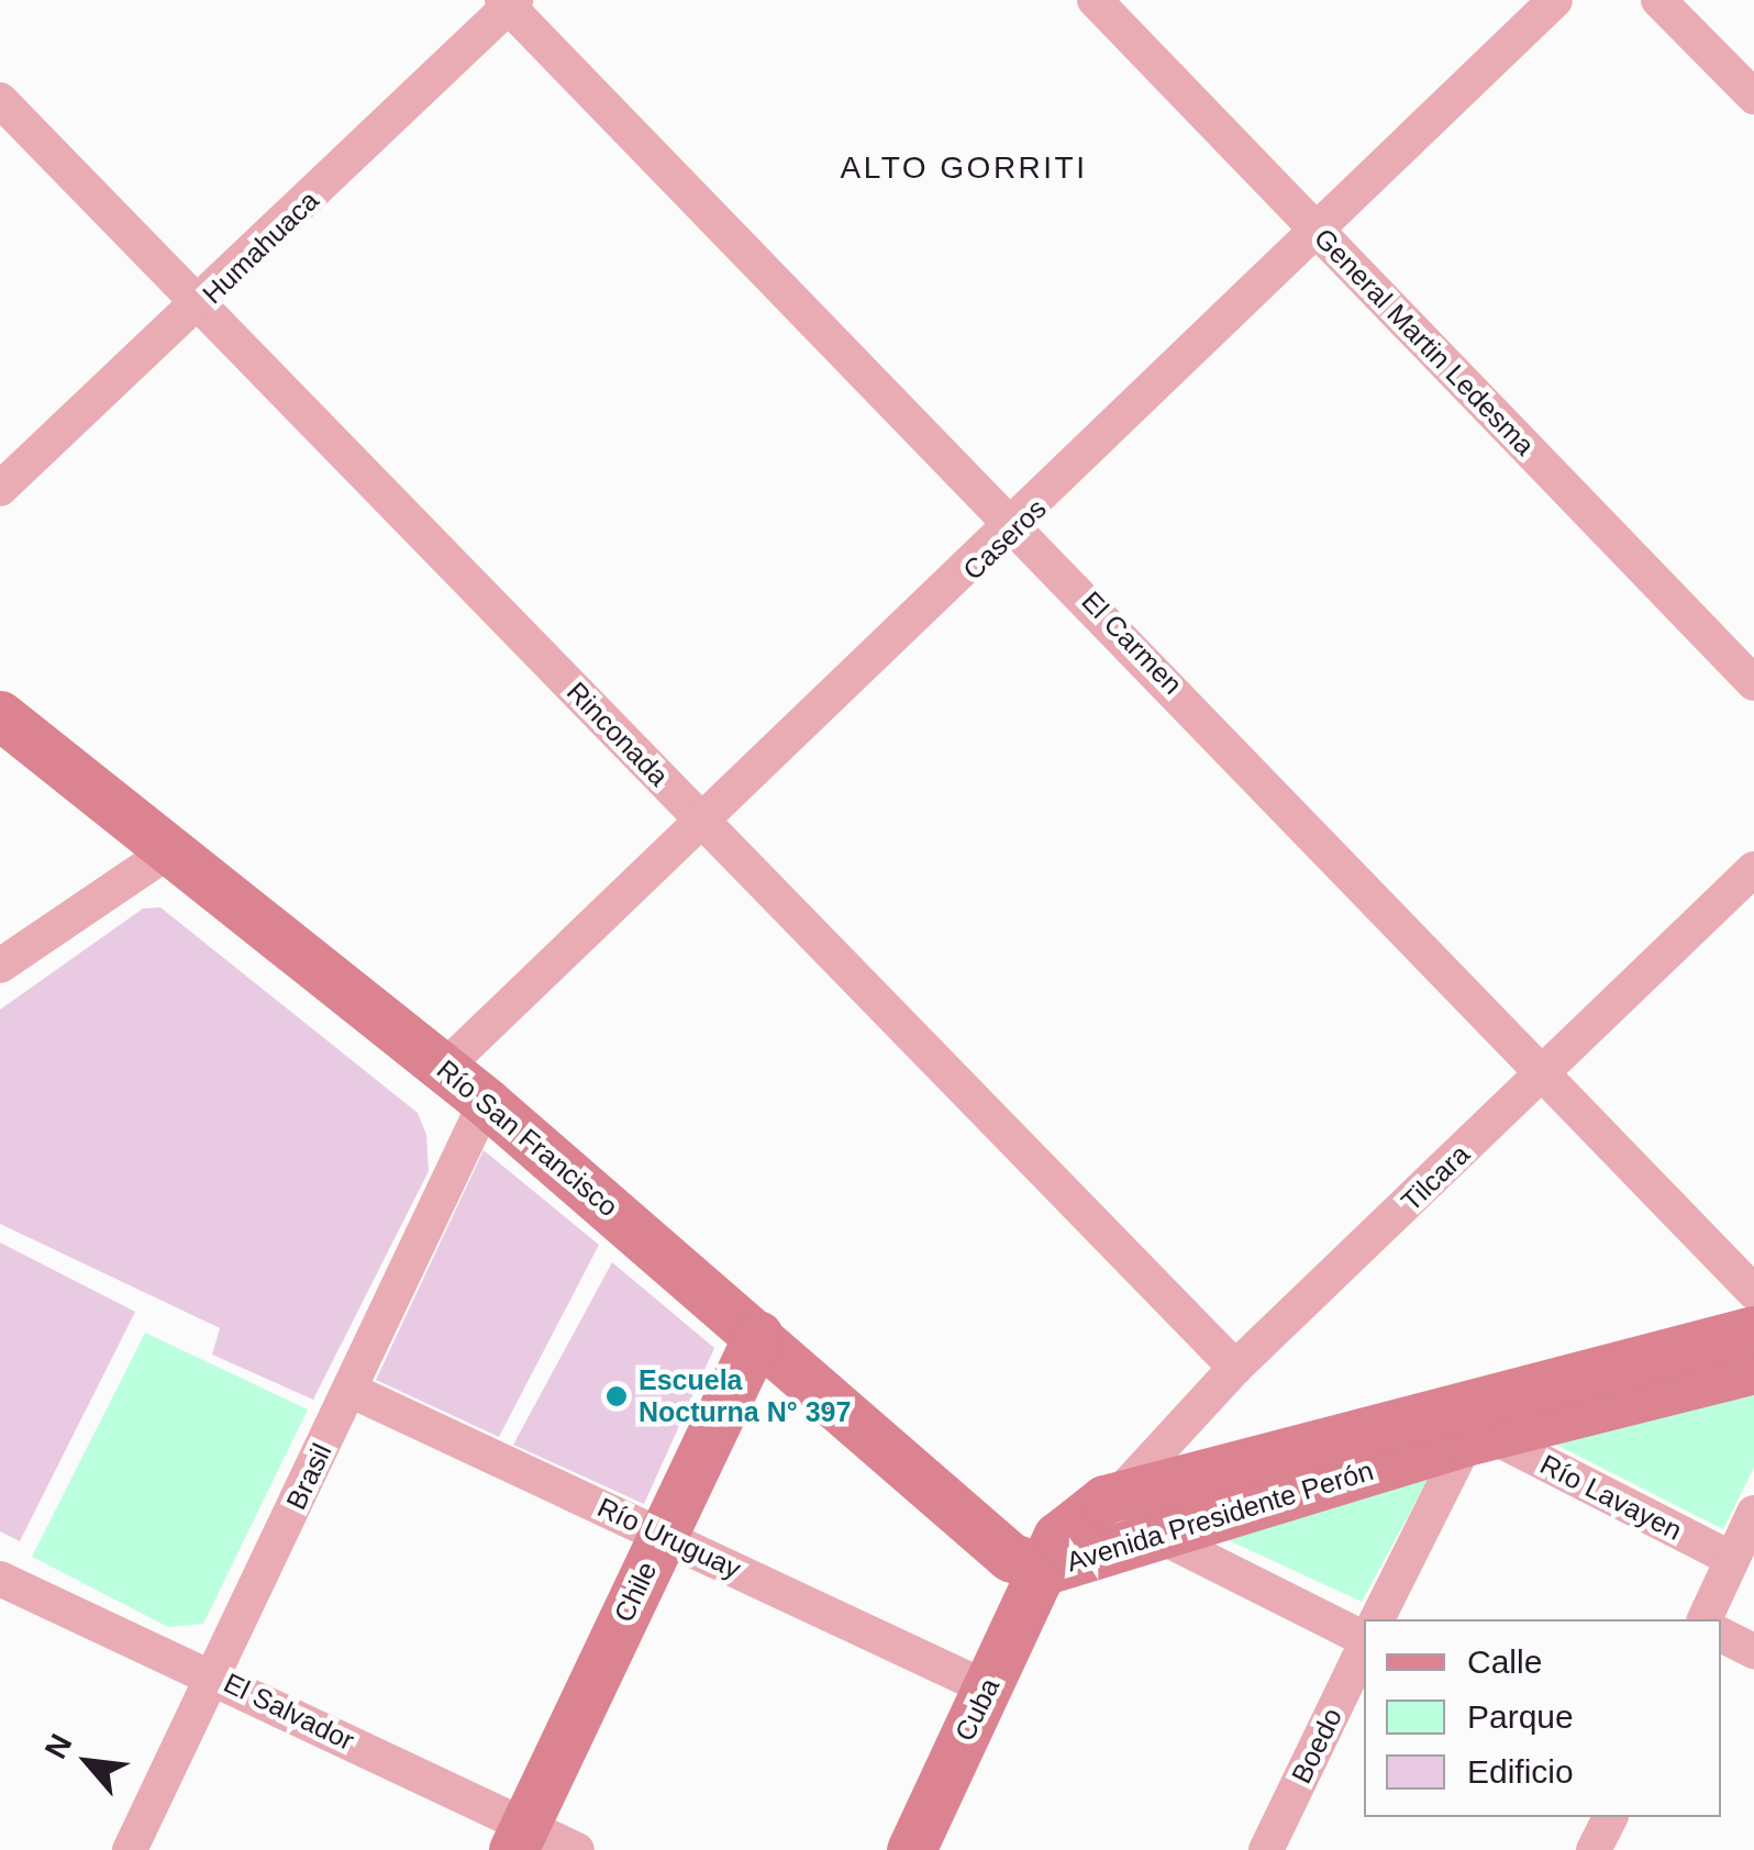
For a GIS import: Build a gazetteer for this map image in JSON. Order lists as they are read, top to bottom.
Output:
{
  "streets": {
    "main road": [
      "Río San Francisco",
      "Avenida Presidente Perón",
      "Chile",
      "Cuba"
    ],
    "street": [
      "Humahuaca",
      "General Martin Ledesma",
      "Caseros",
      "El Carmen",
      "Rinconada",
      "Tilcara",
      "Brasil",
      "Río Lavayen",
      "Río Uruguay",
      "El Salvador",
      "Boedo"
    ]
  },
  "crossings": [
    ["Humahuaca", "El Carmen"],
    ["Humahuaca", "Rinconada"],
    ["General Martin Ledesma", "Caseros"],
    ["Caseros", "El Carmen"],
    ["Caseros", "Rinconada"],
    ["Caseros", "Río San Francisco"],
    ["El Carmen", "Tilcara"],
    ["Rinconada", "Tilcara"],
    ["Río San Francisco", "Brasil"],
    ["Río San Francisco", "Avenida Presidente Perón"],
    ["Río San Francisco", "Chile"],
    ["Río San Francisco", "Cuba"],
    ["Tilcara", "Avenida Presidente Perón"],
    ["Brasil", "Río Uruguay"],
    ["Brasil", "El Salvador"],
    ["Río Lavayen", "Avenida Presidente Perón"],
    ["Avenida Presidente Perón", "Cuba"],
    ["Río Uruguay", "Chile"],
    ["Río Uruguay", "Cuba"],
    ["Chile", "El Salvador"]
  ],
  "districts": ["ALTO GORRITI"],
  "places": ["Escuela Nocturna N° 397"],
  "legend": ["Calle", "Parque", "Edificio"],
  "north": "top left"
}
